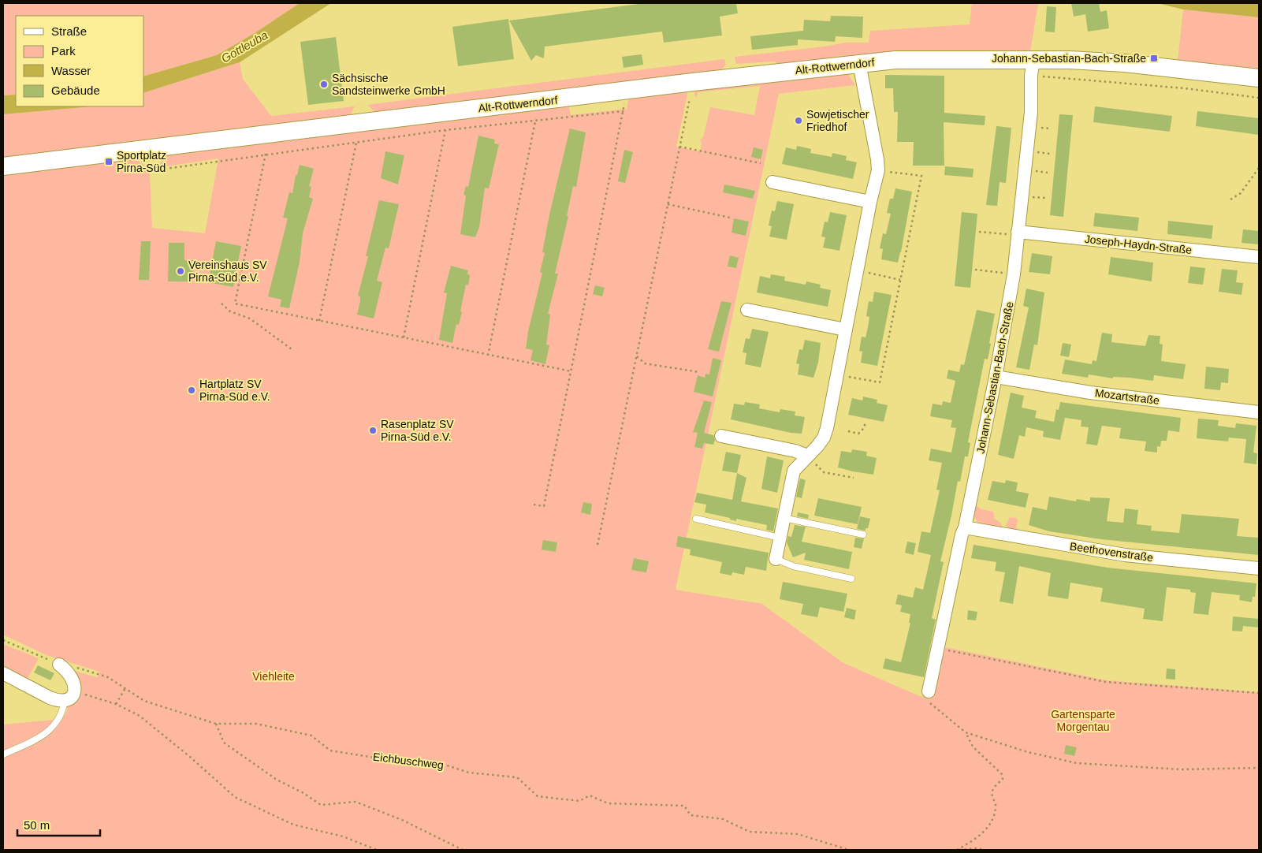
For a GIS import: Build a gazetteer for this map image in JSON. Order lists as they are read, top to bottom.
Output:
{
  "streets": {
    "main road": ["Alt-Rottwerndorf"],
    "street": [
      "Joseph-Haydn-Straße",
      "Johann-Sebastian-Bach-Straße",
      "Mozartstraße",
      "Beethovenstraße"
    ],
    "path": ["Eichbuschweg"]
  },
  "crossings": [
    ["Alt-Rottwerndorf", "Johann-Sebastian-Bach-Straße"],
    ["Joseph-Haydn-Straße", "Johann-Sebastian-Bach-Straße"],
    ["Johann-Sebastian-Bach-Straße", "Mozartstraße"],
    ["Johann-Sebastian-Bach-Straße", "Beethovenstraße"]
  ],
  "water": ["Gottleuba"],
  "parks": ["Viehleite", "Gartensparte Morgentau"],
  "places": {
    "transit": ["Johann-Sebastian-Bach-Straße", "Sportplatz Pirna-Süd"],
    "other": [
      "Sächsische Sandsteinwerke GmbH",
      "Sowjetischer Friedhof",
      "Vereinshaus SV Pirna-Süd e.V.",
      "Hartplatz SV Pirna-Süd e.V.",
      "Rasenplatz SV Pirna-Süd e.V."
    ]
  },
  "legend": [
    "Straße",
    "Park",
    "Wasser",
    "Gebäude"
  ],
  "scale_bar": "50 m"
}
